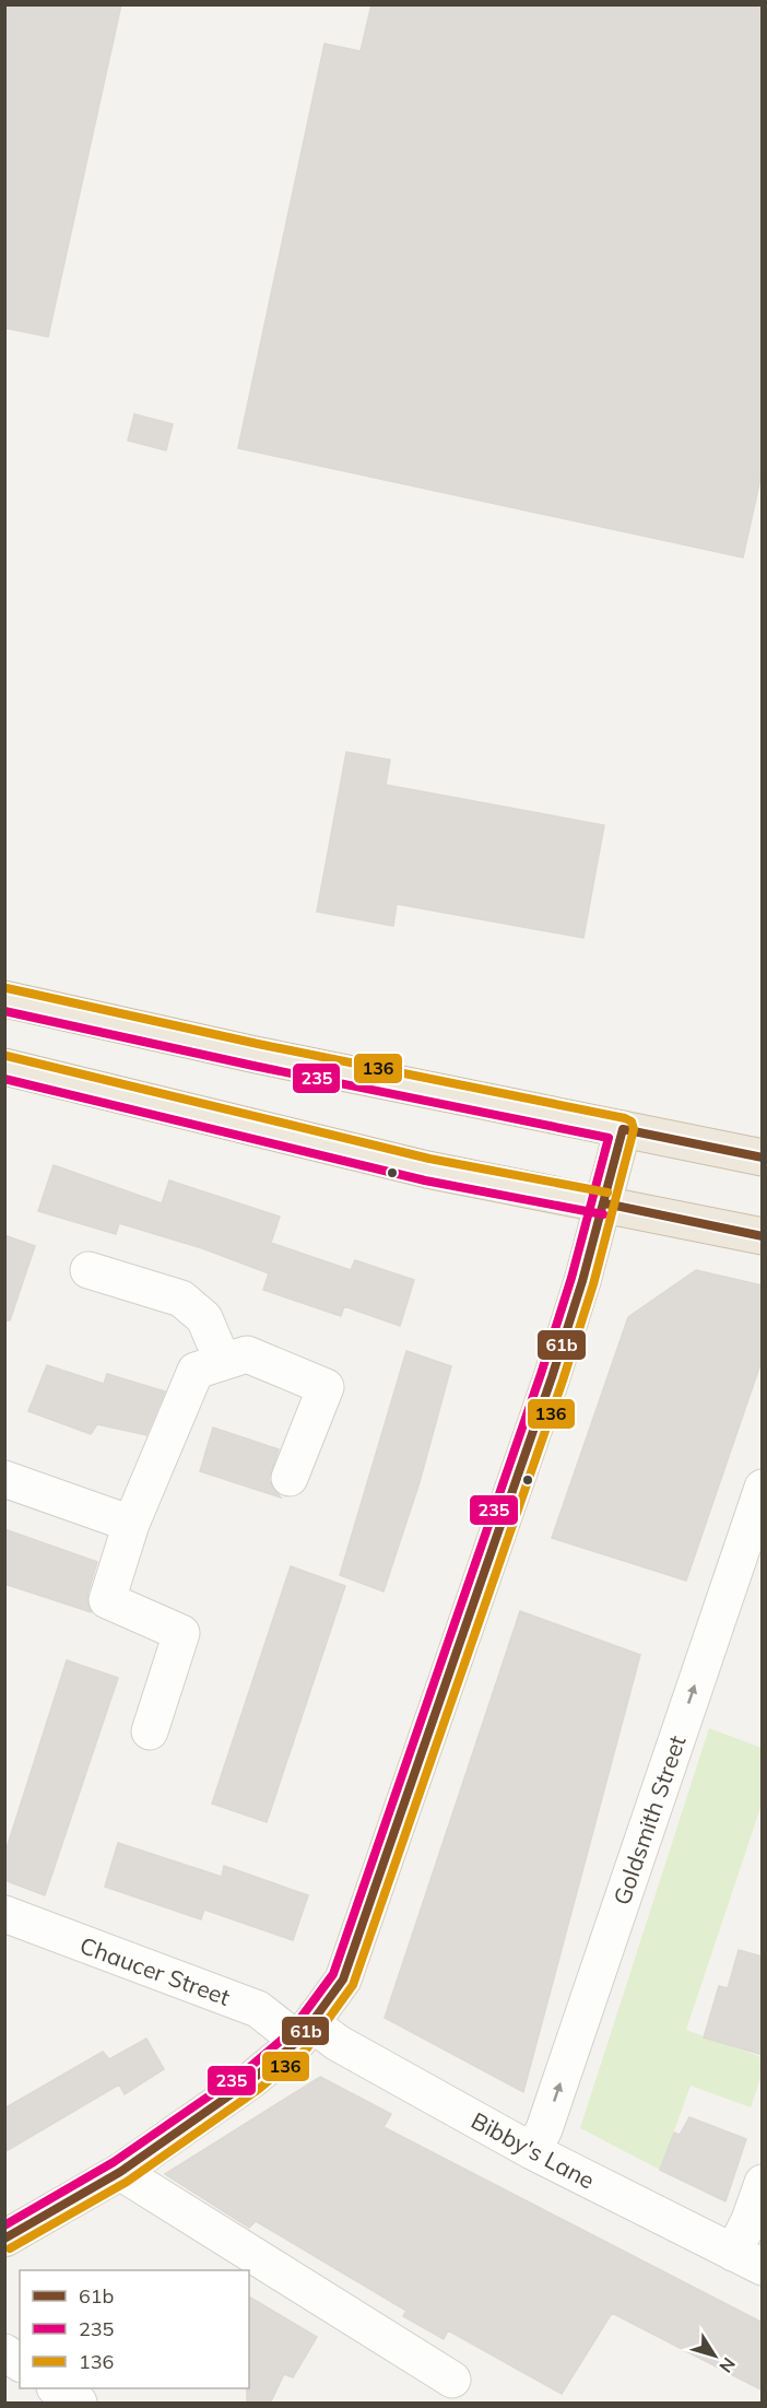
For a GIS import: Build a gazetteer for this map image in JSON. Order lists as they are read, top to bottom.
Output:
{
  "streets": {
    "street": ["Goldsmith Street", "Chaucer Street", "Bibby's Lane"]
  },
  "crossings": [
    ["Goldsmith Street", "Bibby's Lane"],
    ["Chaucer Street", "Bibby's Lane"]
  ],
  "one_way": ["Goldsmith Street"],
  "lines": ["transit line 136", "transit line 235", "transit line 61b"],
  "legend": ["61b", "235", "136"],
  "north": "bottom right"
}
